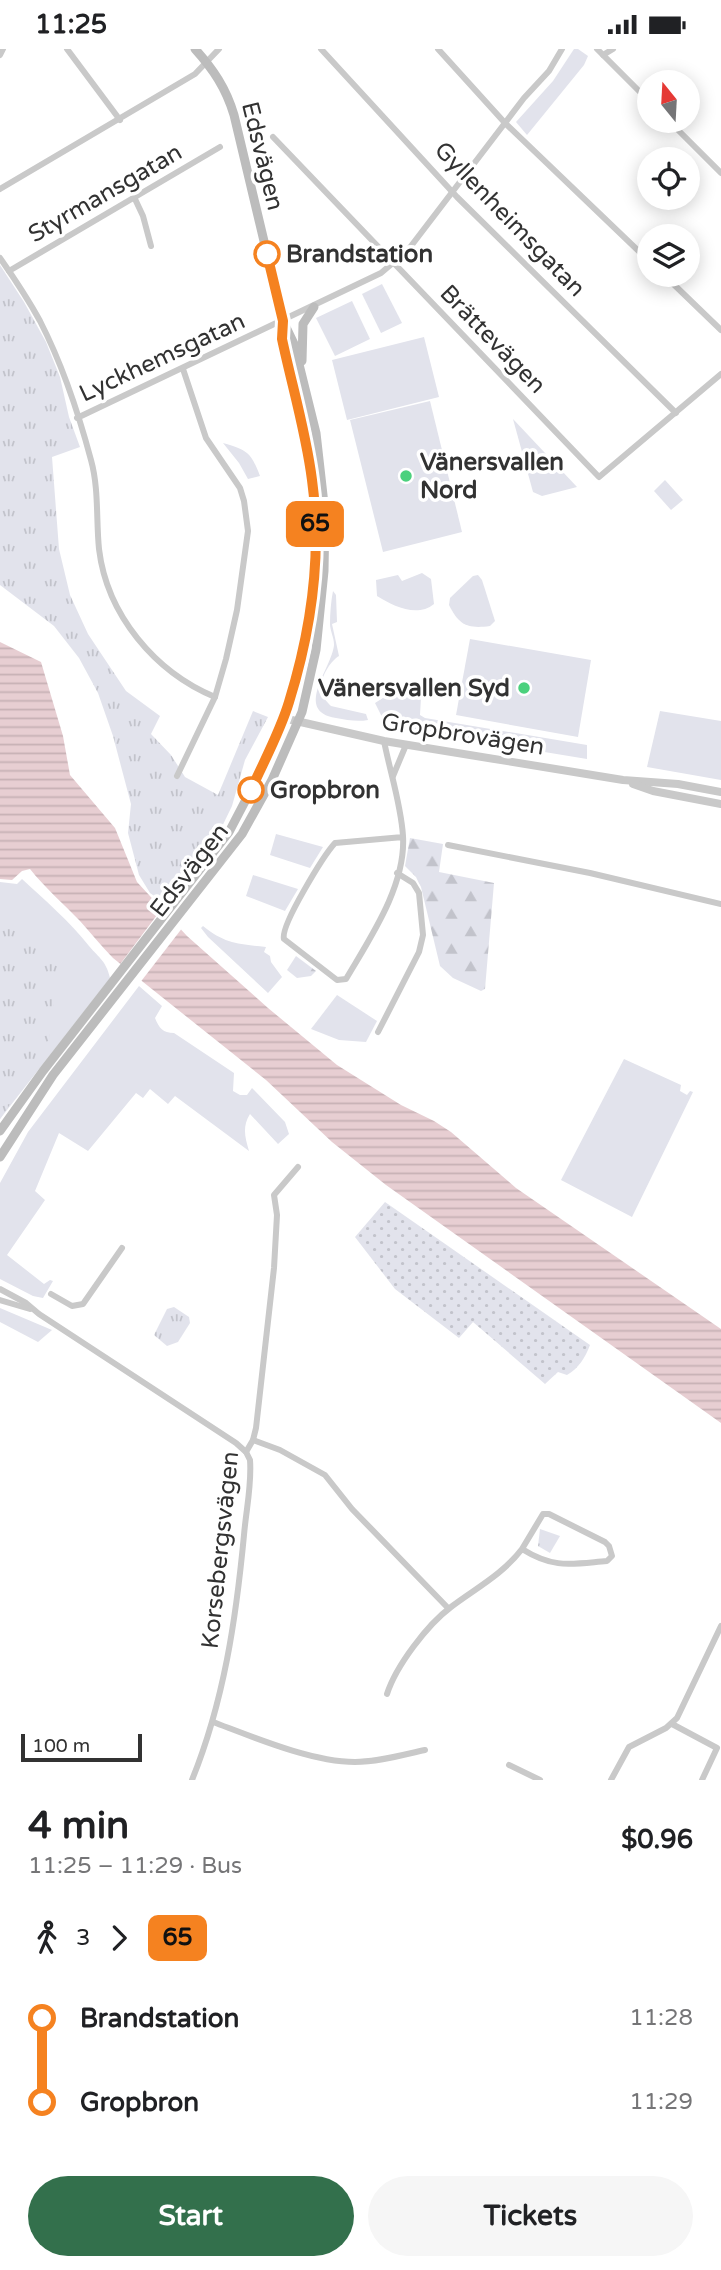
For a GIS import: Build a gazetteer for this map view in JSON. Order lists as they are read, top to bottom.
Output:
{
  "streets": {
    "main road": ["Edsvägen"],
    "street": [
      "Styrmansgatan",
      "Gyllenheimsgatan",
      "Brättevägen",
      "Lyckhemsgatan",
      "Gropbrovägen",
      "Korsebergsvägen"
    ]
  },
  "crossings": [
    ["Edsvägen", "Lyckhemsgatan"],
    ["Edsvägen", "Gropbrovägen"],
    ["Gyllenheimsgatan", "Brättevägen"],
    ["Gyllenheimsgatan", "Lyckhemsgatan"],
    ["Brättevägen", "Lyckhemsgatan"]
  ],
  "places": [
    "Brandstation",
    "Vänersvallen Nord",
    "Vänersvallen Syd",
    "Gropbron"
  ],
  "lines": ["bus line 65"],
  "scale_bar": "100 m",
  "north": "top",
  "page": {
    "status": "11:25",
    "on_map": "65",
    "scale": "100 m",
    "heading": ["4 min", "11:25 – 11:29 · Bus", "$0.96"],
    "legs": ["3", "65"],
    "list": [
      {
        "name": "Brandstation",
        "value": "11:28"
      },
      {
        "name": "Gropbron",
        "value": "11:29"
      }
    ],
    "buttons": ["Start", "Tickets"]
  }
}
